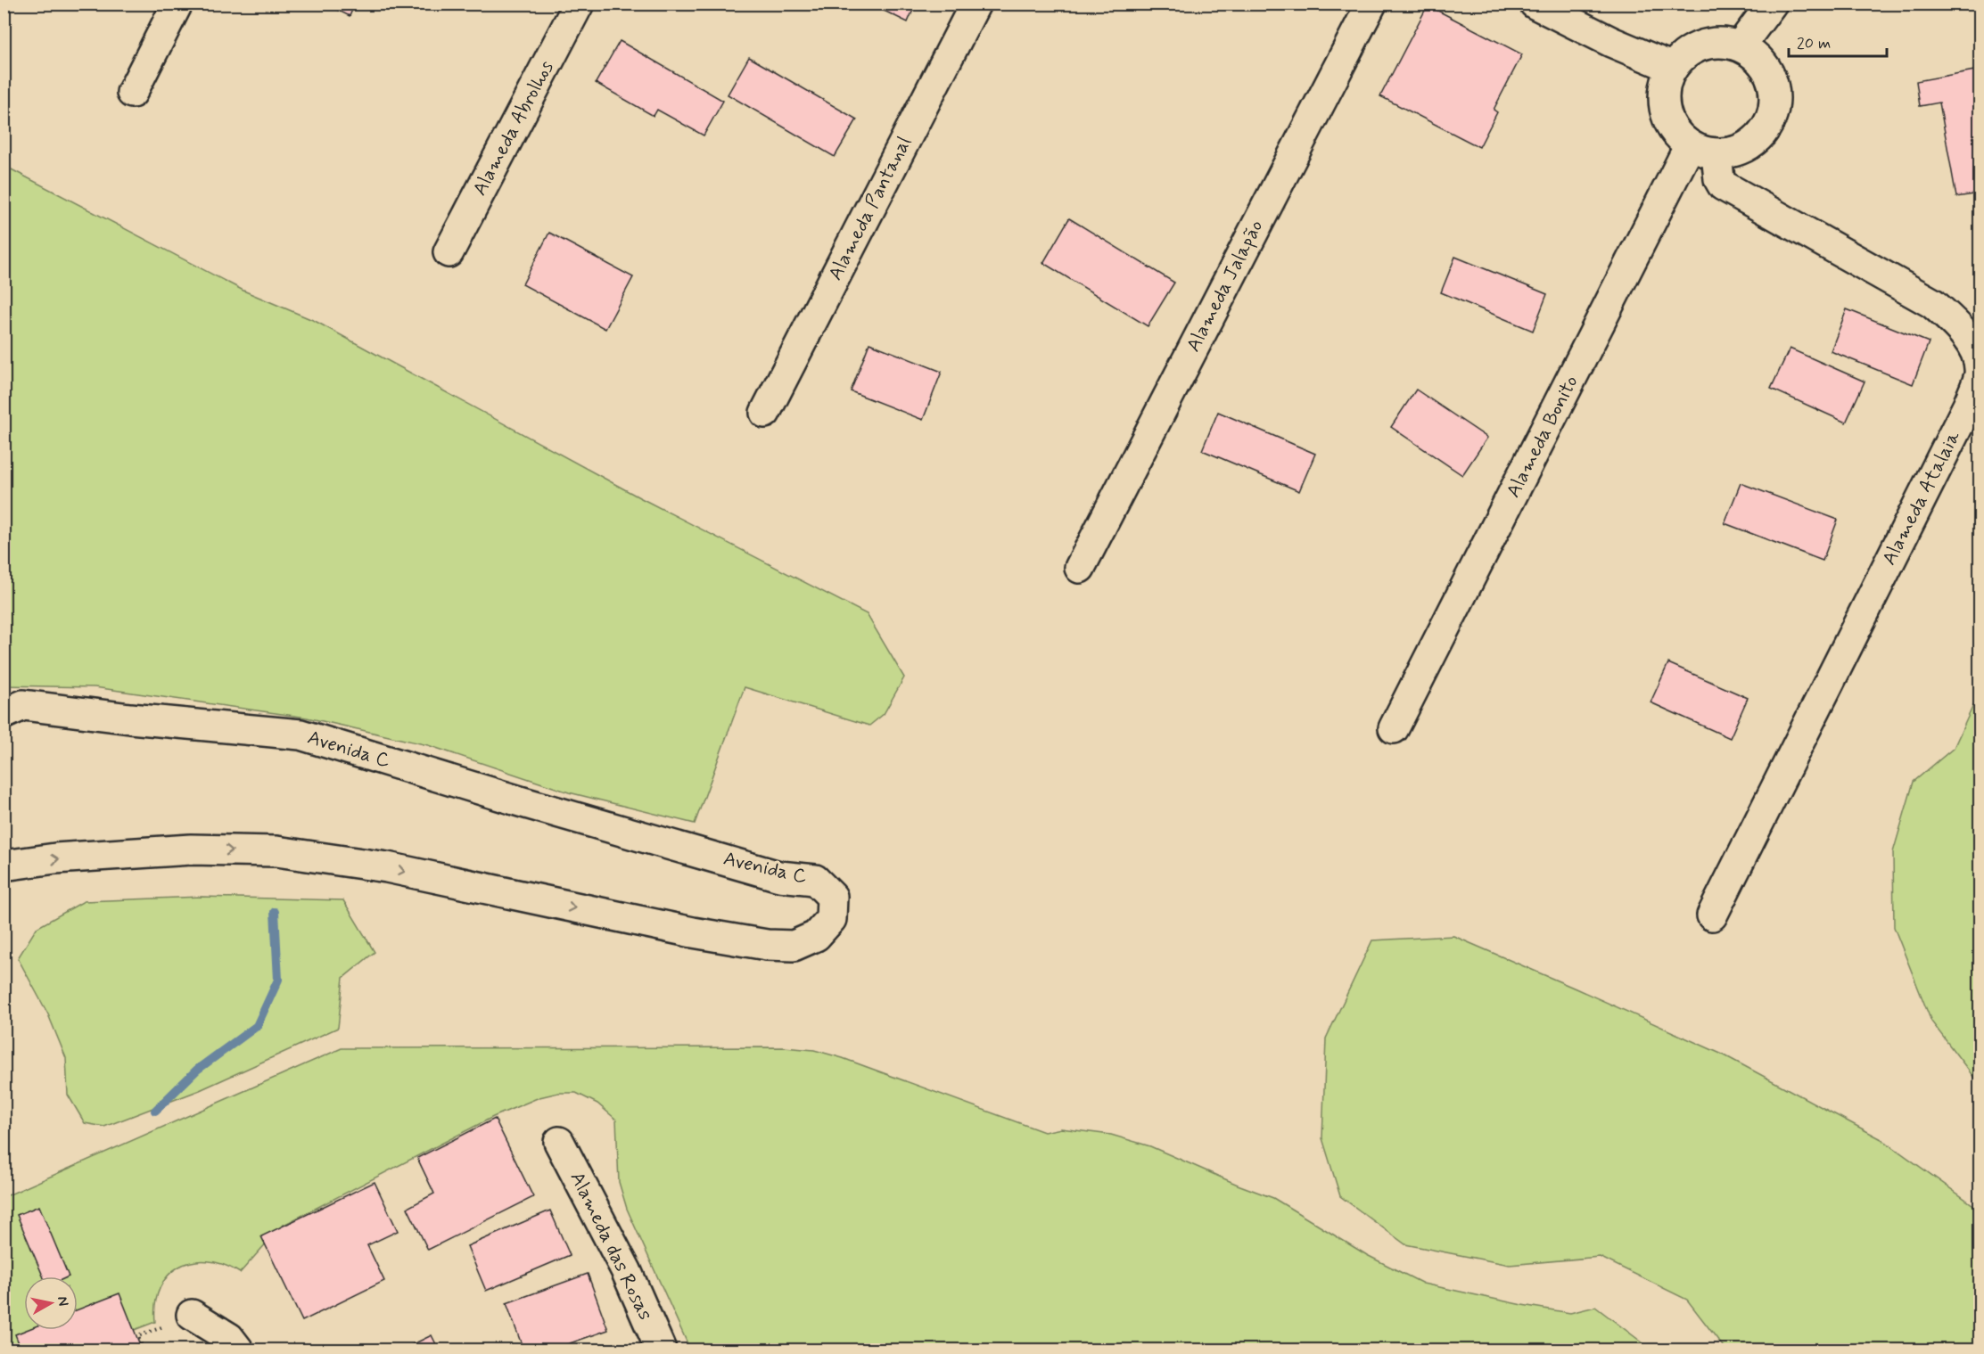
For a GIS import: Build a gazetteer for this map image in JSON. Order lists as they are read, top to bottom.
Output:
{
  "streets": {
    "street": [
      "Alameda Abrolhos",
      "Alameda Pantanal",
      "Alameda Jalapão",
      "Alameda Bonito",
      "Alameda Atalaia",
      "Avenida C",
      "Alameda das Rosas"
    ]
  },
  "crossings": [
    ["Alameda Bonito", "Alameda Atalaia"]
  ],
  "scale_bar": "20 m",
  "north": "right"
}
